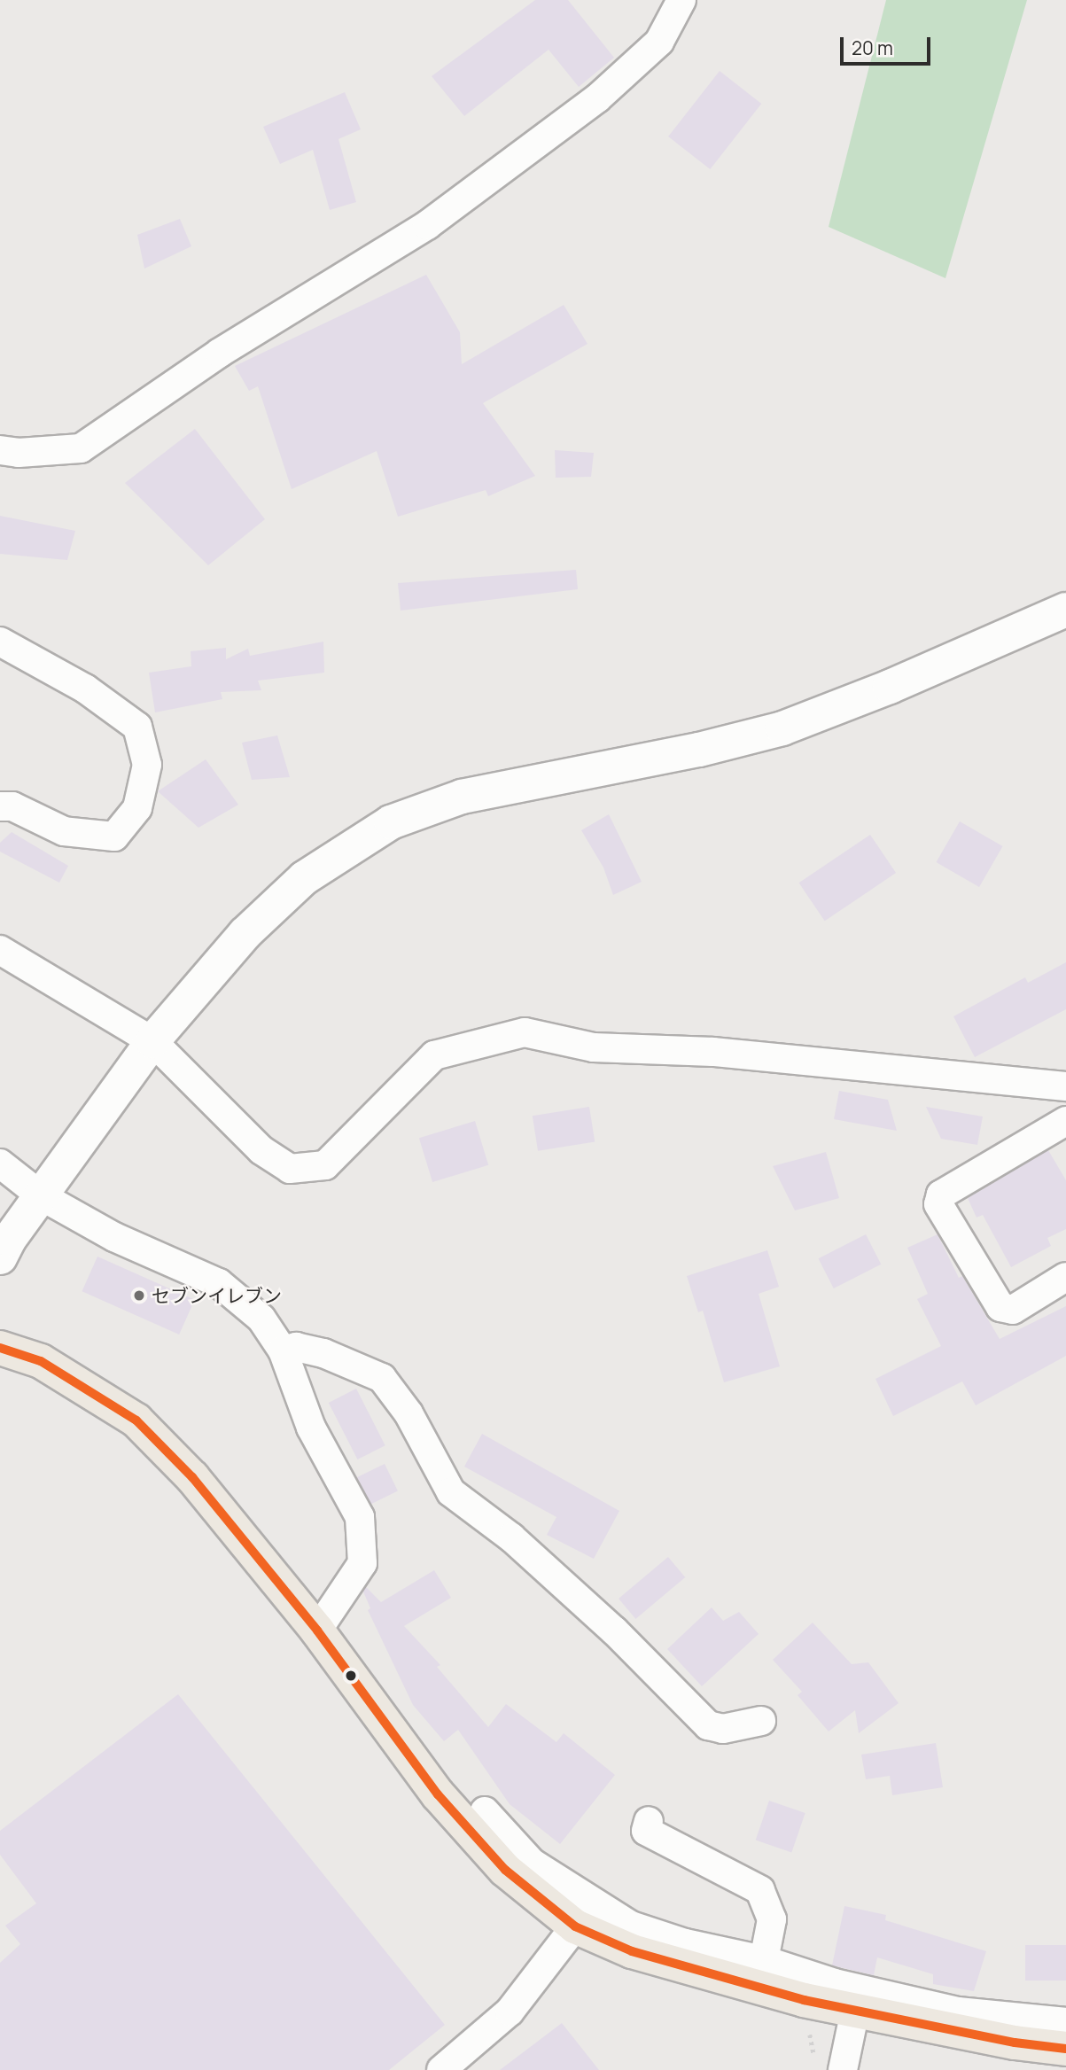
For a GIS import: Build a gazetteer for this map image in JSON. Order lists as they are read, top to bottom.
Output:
{
  "places": ["セブンイレブン"],
  "scale_bar": "20 m"
}
